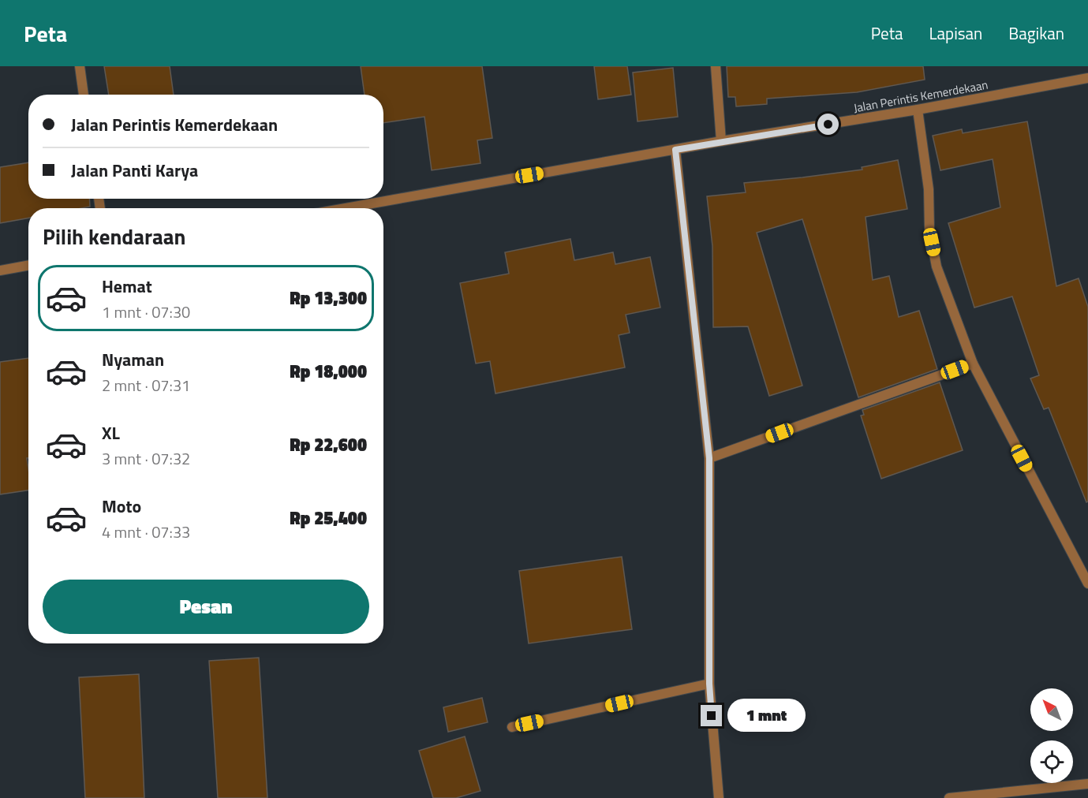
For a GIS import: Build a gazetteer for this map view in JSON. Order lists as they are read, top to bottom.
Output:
{
  "streets": {
    "street": ["Jalan Perintis Kemerdekaan"]
  },
  "north": "top left",
  "page": {
    "header": "Peta",
    "nav": ["Peta", "Lapisan", "Bagikan"],
    "banner": ["Jalan Perintis Kemerdekaan", "Jalan Panti Karya"],
    "heading": "Pilih kendaraan",
    "list": [
      {
        "name": "Hemat",
        "note": "1 mnt · 07:30",
        "value": "Rp 13,300"
      },
      {
        "name": "Nyaman",
        "note": "2 mnt · 07:31",
        "value": "Rp 18,000"
      },
      {
        "name": "XL",
        "note": "3 mnt · 07:32",
        "value": "Rp 22,600"
      },
      {
        "name": "Moto",
        "note": "4 mnt · 07:33",
        "value": "Rp 25,400"
      }
    ],
    "buttons": "Pesan",
    "bubble": "1 mnt"
  }
}
